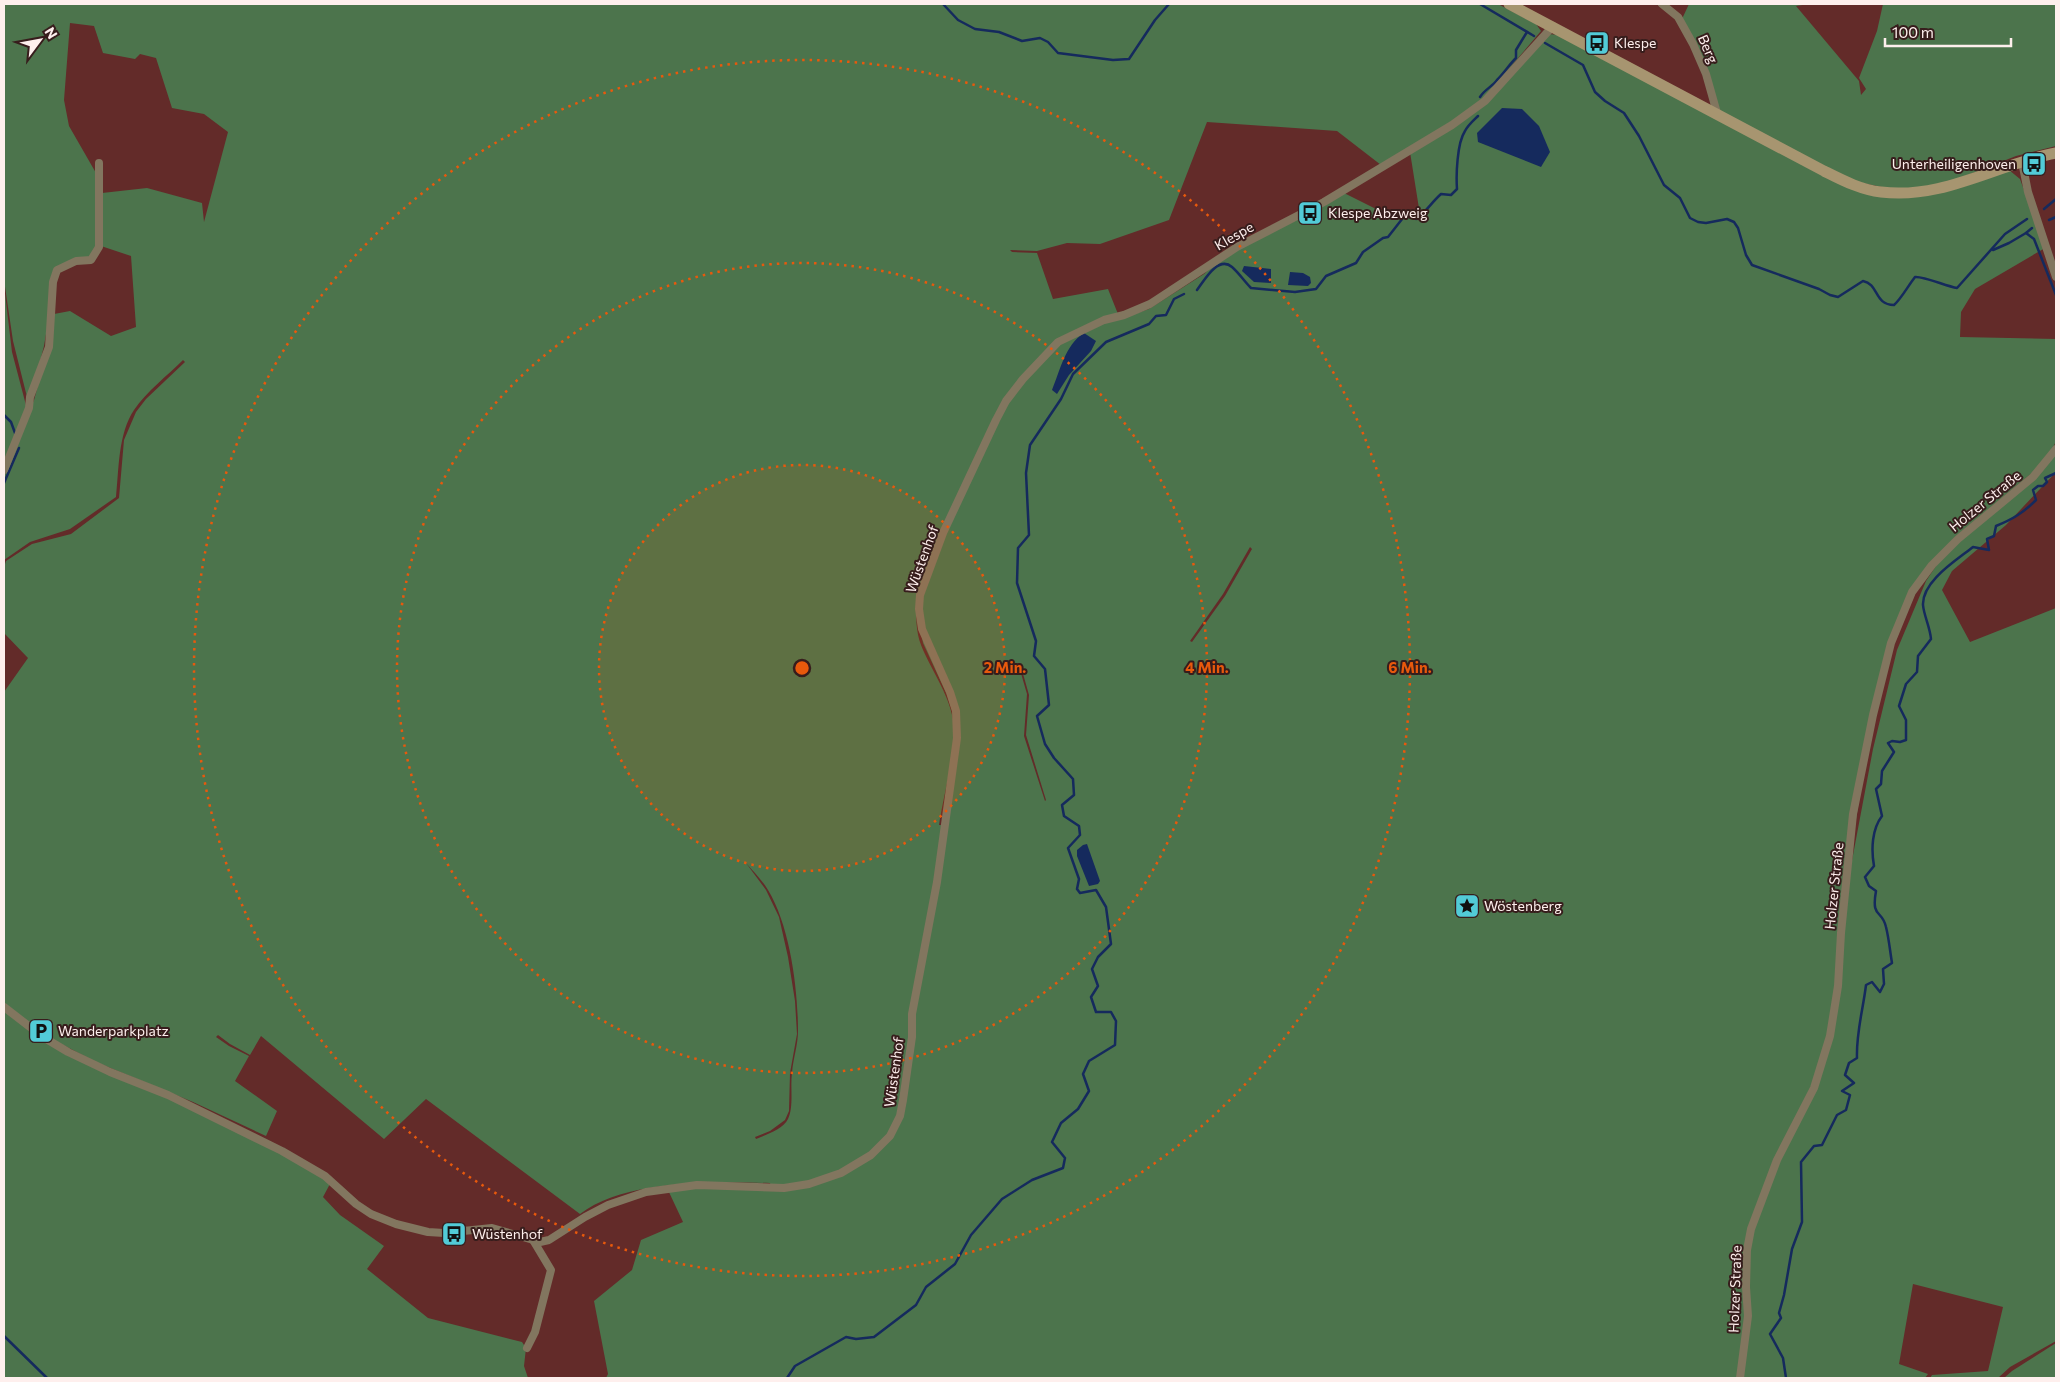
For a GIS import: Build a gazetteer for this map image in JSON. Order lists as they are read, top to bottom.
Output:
{
  "streets": {
    "street": [
      "Berg",
      "Klespe",
      "Holzer Straße",
      "Wüstenhof"
    ]
  },
  "crossings": [
    ["Klespe", "Wüstenhof"]
  ],
  "places": {
    "bus stop": [
      "Klespe",
      "Unterheiligenhoven",
      "Klespe Abzweig",
      "Wüstenhof"
    ],
    "place": ["Wöstenberg"],
    "parking": ["Wanderparkplatz"]
  },
  "scale_bar": "100 m",
  "north": "top right",
  "rings": ["2 Min.", "4 Min.", "6 Min."]
}
